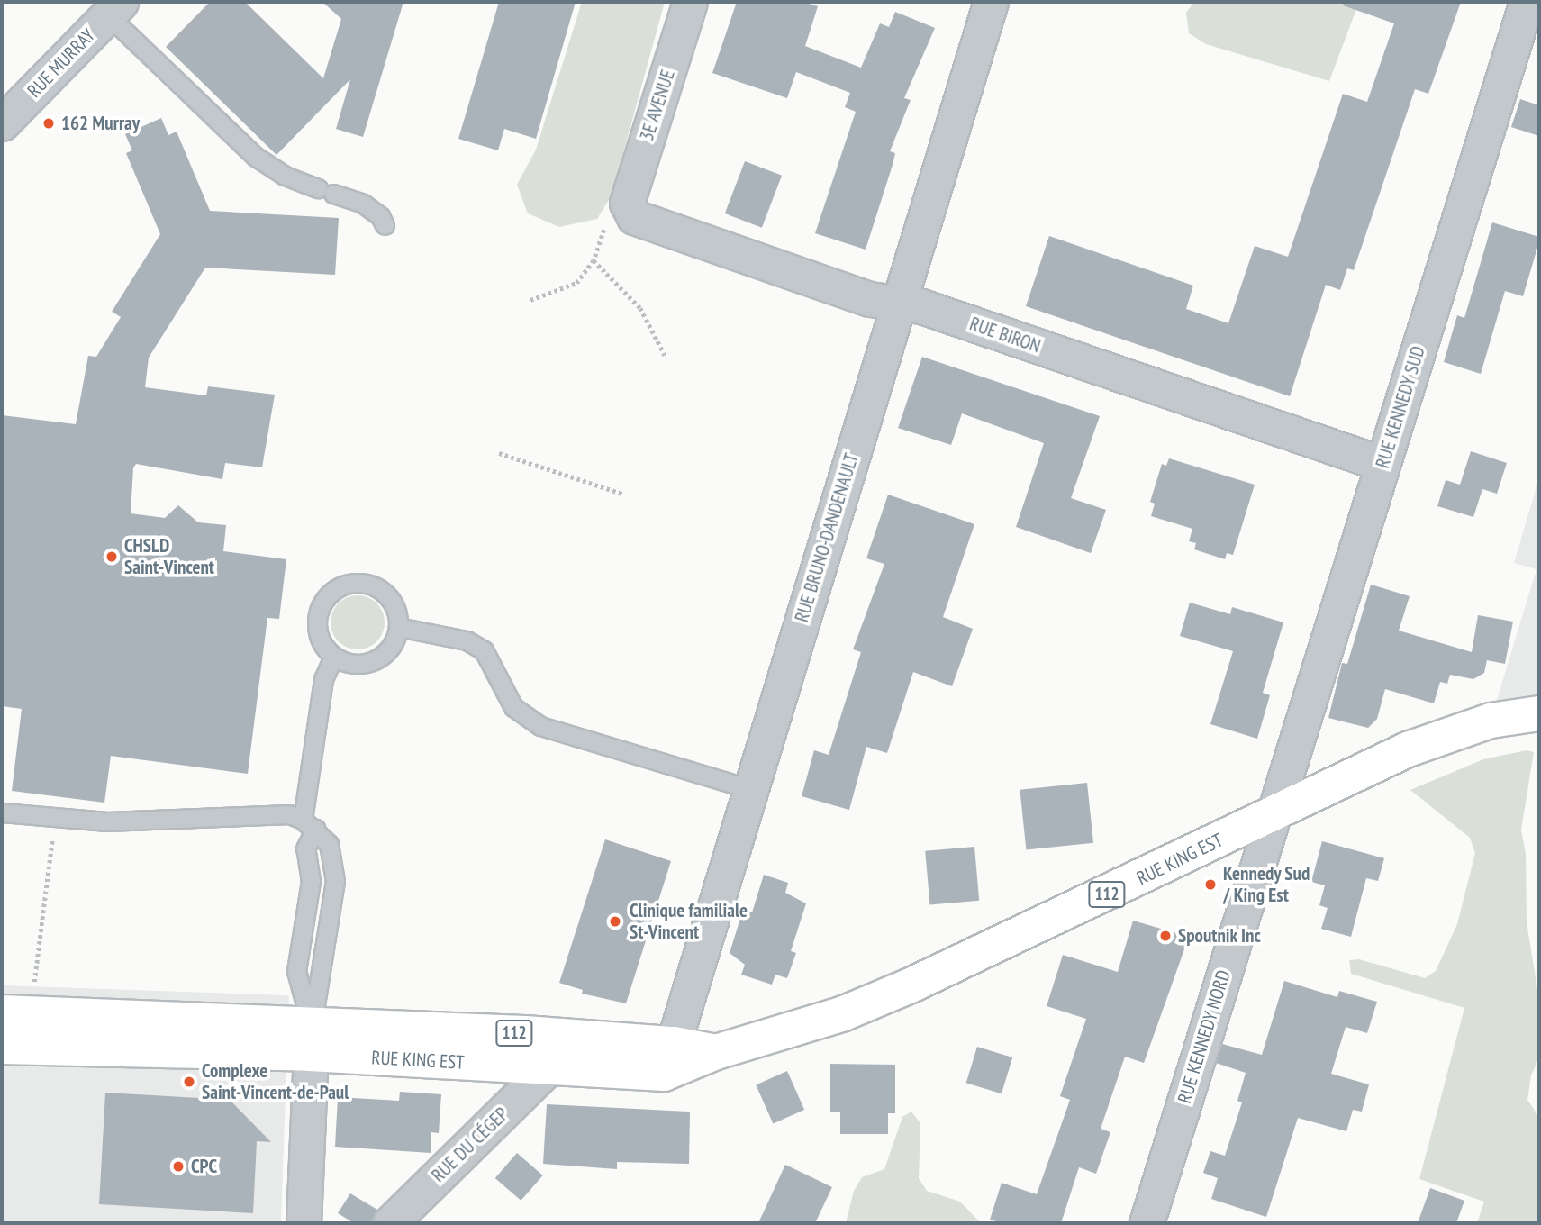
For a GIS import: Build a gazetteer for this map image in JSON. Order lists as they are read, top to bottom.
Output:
{
  "streets": {
    "main road": ["RUE KING EST", "112"],
    "street": [
      "RUE MURRAY",
      "3E AVENUE",
      "RUE BIRON",
      "RUE KENNEDY SUD",
      "RUE BRUNO-DANDENAULT",
      "RUE KENNEDY NORD",
      "RUE DU CÉGEP"
    ]
  },
  "crossings": [
    ["3E AVENUE", "RUE BIRON"],
    ["RUE BIRON", "RUE KENNEDY SUD"],
    ["RUE BIRON", "RUE BRUNO-DANDENAULT"],
    ["RUE KENNEDY SUD", "RUE KING EST"],
    ["RUE KENNEDY SUD", "RUE KENNEDY NORD"],
    ["RUE BRUNO-DANDENAULT", "RUE KING EST"],
    ["RUE KING EST", "RUE KENNEDY NORD"],
    ["RUE KING EST", "RUE DU CÉGEP"]
  ],
  "places": [
    "162 Murray",
    "CHSLD Saint-Vincent",
    "Kennedy Sud / King Est",
    "Clinique familiale St-Vincent",
    "Spoutnik Inc",
    "Complexe Saint-Vincent-de-Paul",
    "CPC"
  ]
}
